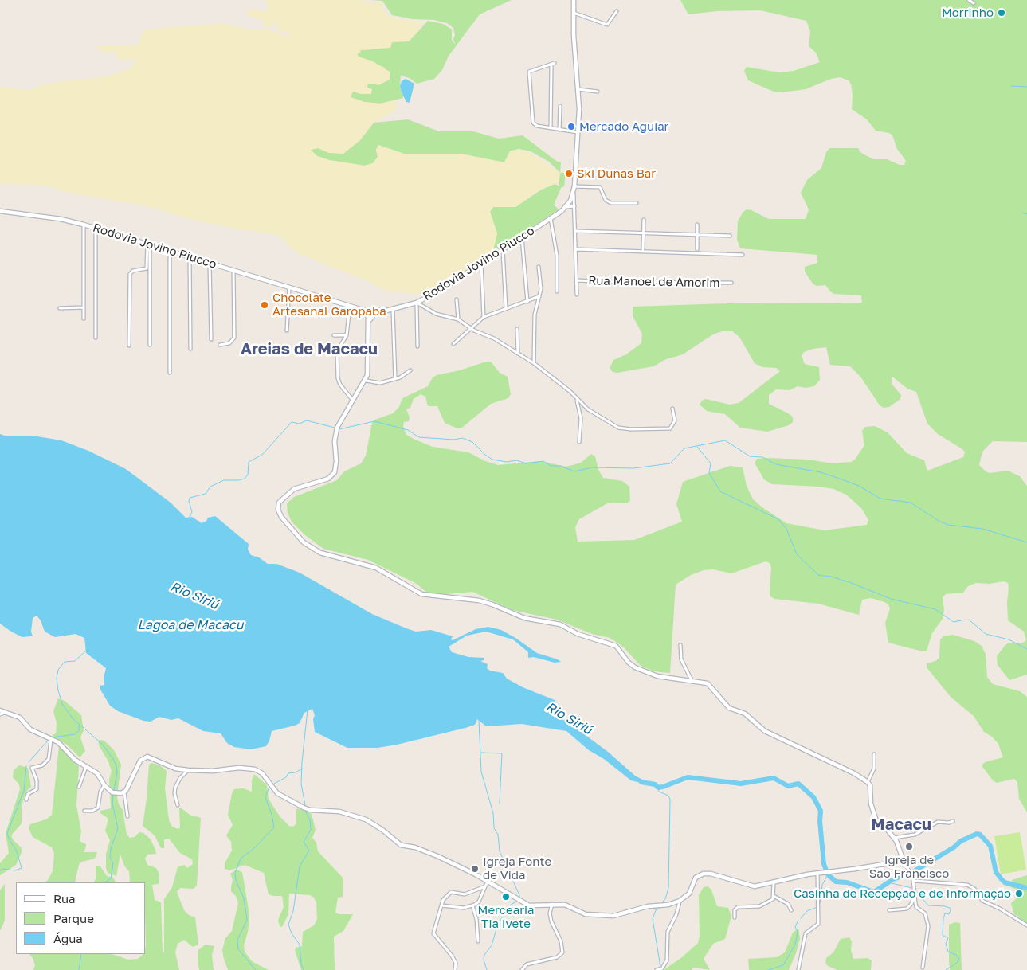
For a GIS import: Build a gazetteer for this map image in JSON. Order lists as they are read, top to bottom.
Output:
{
  "streets": {
    "street": ["Rodovia Jovino Piucco", "Rua Manoel de Amorim"]
  },
  "districts": ["Areias de Macacu", "Macacu"],
  "water": ["Rio Siriú", "Lagoa de Macacu"],
  "places": [
    "Morrinho",
    "Mercado Aguiar",
    "Ski Dunas Bar",
    "Chocolate Artesanal Garopaba",
    "Igreja de São Francisco",
    "Igreja Fonte de Vida",
    "Casinha de Recepção e de Informação",
    "Mercearia Tia Ivete"
  ],
  "legend": ["Rua", "Parque", "Água"]
}
